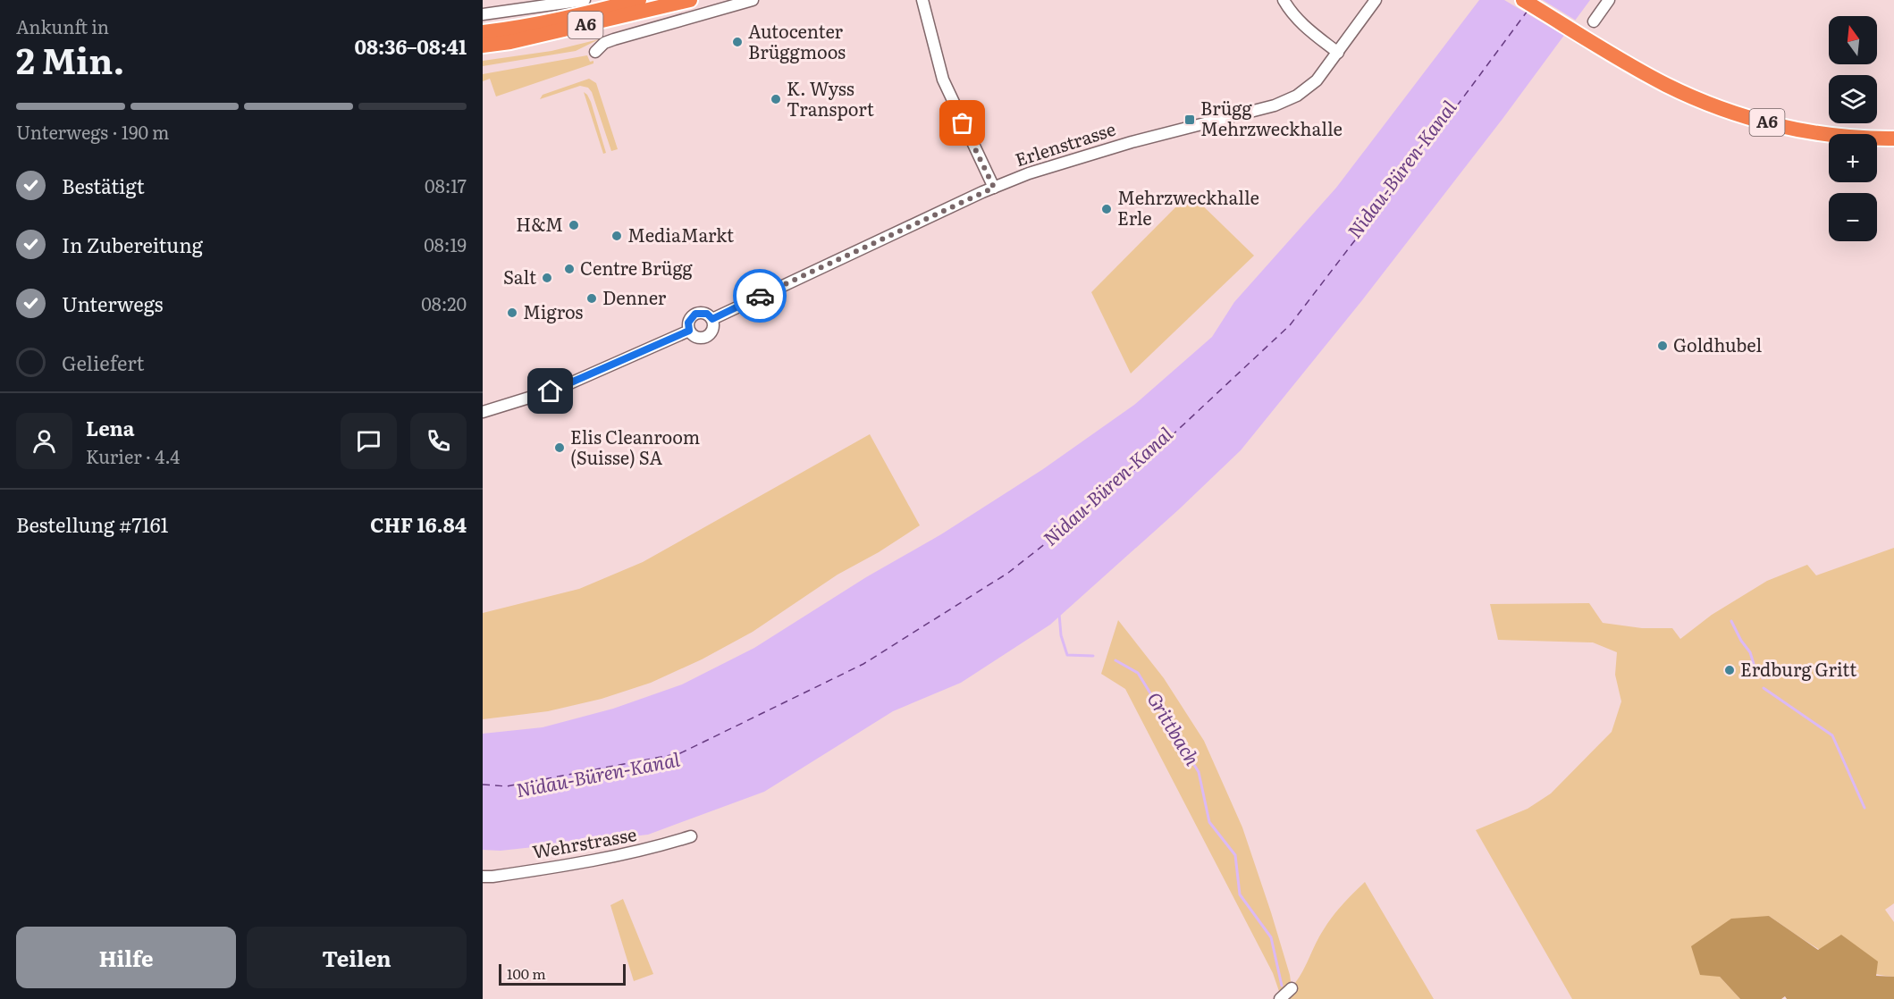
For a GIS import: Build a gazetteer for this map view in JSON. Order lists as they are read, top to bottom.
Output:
{
  "streets": {
    "highway": ["A6"],
    "street": ["Erlenstrasse", "Wehrstrasse"]
  },
  "water": ["Nidau-Büren-Kanal", "Grittbach"],
  "places": {
    "other": [
      "Autocenter Brüggmoos",
      "K. Wyss Transport",
      "Mehrzweckhalle Erle",
      "H&M",
      "MediaMarkt",
      "Centre Brügg",
      "Salt",
      "Denner",
      "Migros",
      "Goldhubel",
      "Elis Cleanroom (Suisse) SA",
      "Erdburg Gritt"
    ],
    "transit": ["Brügg Mehrzweckhalle"]
  },
  "scale_bar": "100 m",
  "north": "top",
  "page": {
    "heading": ["2 Min.", "Ankunft in", "08:36–08:41"],
    "panel": [
      "Lena",
      "Kurier · 4.4",
      "Bestellung #7161",
      "CHF 16.84"
    ],
    "map_buttons": ["+", "−"],
    "bar": "Unterwegs · 190 m",
    "list": [
      ["Bestätigt", "08:17"],
      ["In Zubereitung", "08:19"],
      ["Unterwegs", "08:20"],
      "Geliefert"
    ],
    "buttons": ["Hilfe", "Teilen"],
    "scale": "100 m"
  }
}
